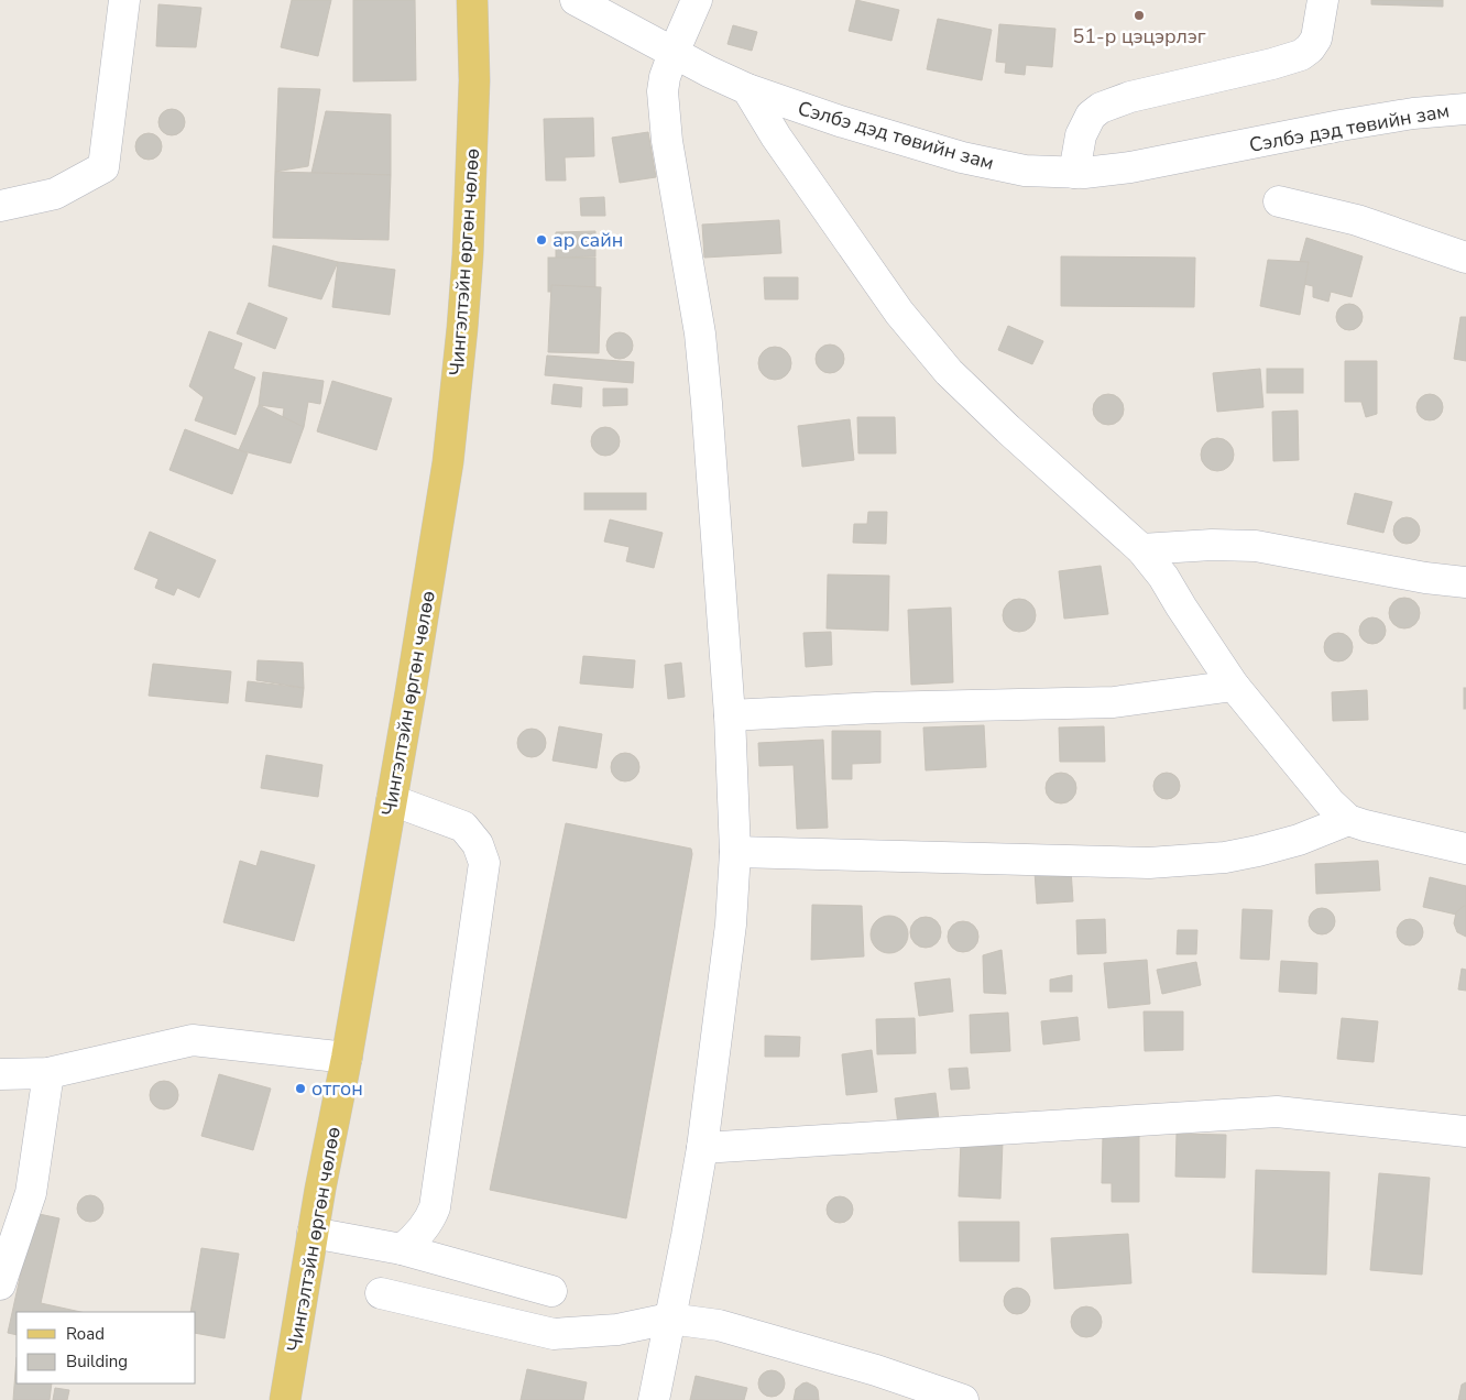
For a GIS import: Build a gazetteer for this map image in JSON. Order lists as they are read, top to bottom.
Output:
{
  "streets": {
    "main road": ["Чингэлтэйн өргөн чөлөө"],
    "street": ["Сэлбэ дэд төвийн зам"]
  },
  "places": ["51-р цэцэрлэг", "ар сайн", "отгон"],
  "legend": ["Road", "Building"]
}
